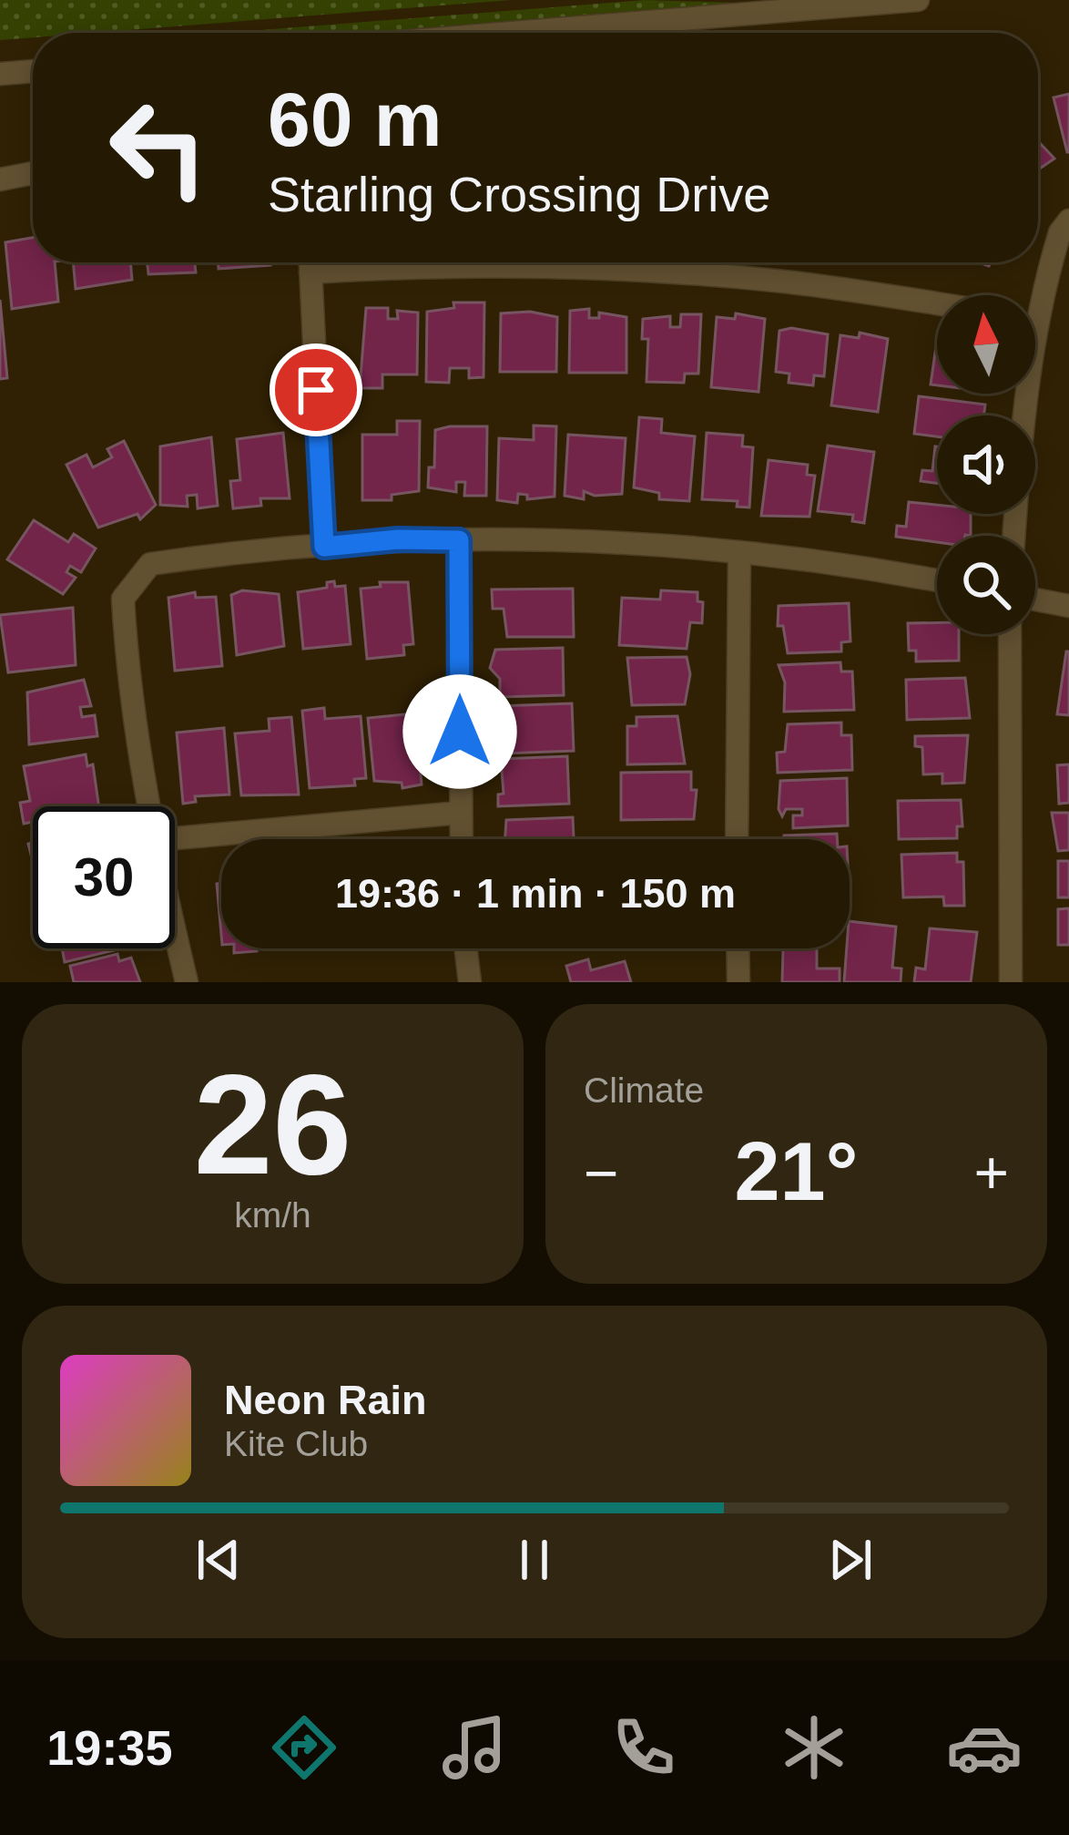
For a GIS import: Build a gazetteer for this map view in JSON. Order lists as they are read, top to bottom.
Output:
{
  "north": "top",
  "page": {
    "turn": ["60 m", "Starling Crossing Drive"],
    "limit": "30",
    "trip": "19:36 · 1 min · 150 m",
    "tile": [
      ["26", "km/h"],
      "Climate"
    ],
    "heat": ["−", "21°", "+"],
    "song": ["Neon Rain", "Kite Club"],
    "tabs": "19:35"
  }
}
